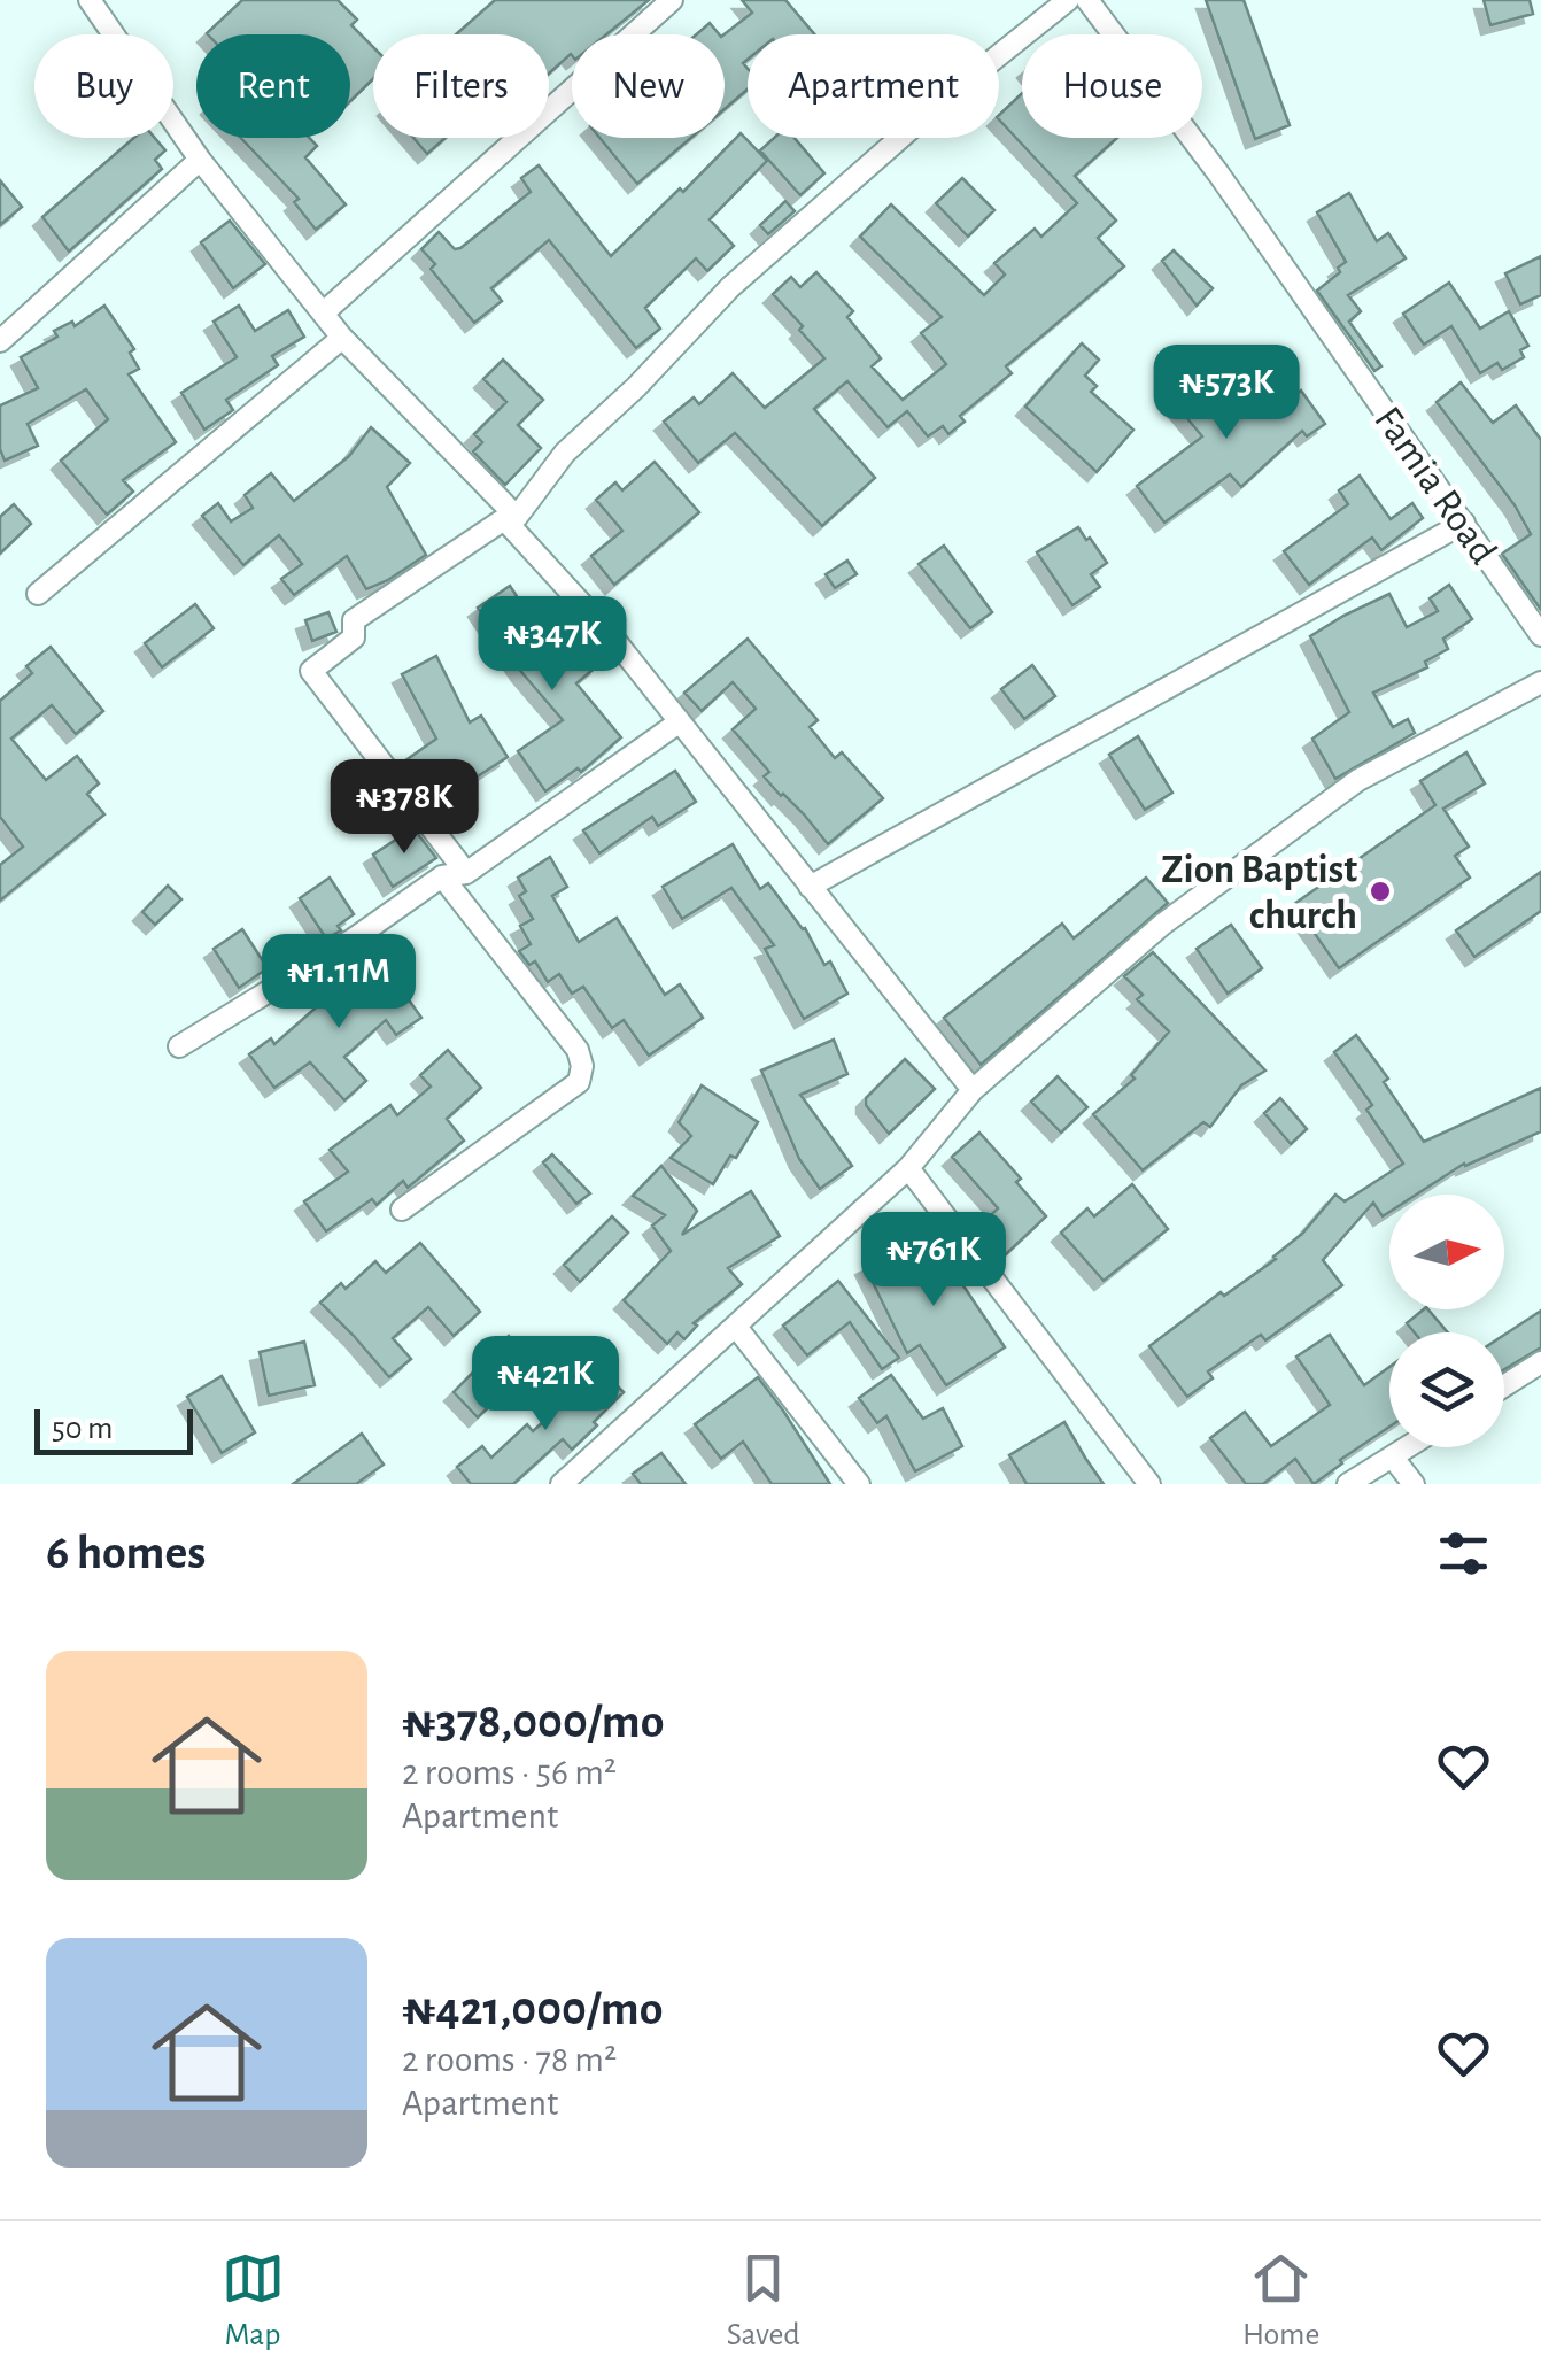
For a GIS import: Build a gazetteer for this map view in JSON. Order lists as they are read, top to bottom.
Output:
{
  "streets": {
    "street": ["Famia Road"]
  },
  "places": ["Zion Baptist church"],
  "scale_bar": "50 m",
  "north": "right",
  "page": {
    "chip": [
      "Buy",
      "Rent",
      "Filters",
      "New",
      "Apartment",
      "House"
    ],
    "price": [
      "₦573K",
      "₦347K",
      "₦378K",
      "₦1.11M",
      "₦761K",
      "₦421K"
    ],
    "scale": "50 m",
    "heading": "6 homes",
    "list": [
      {
        "name": "₦378,000/mo",
        "note": "2 rooms · 56 m² · Apartment"
      },
      {
        "name": "₦421,000/mo",
        "note": "2 rooms · 78 m² · Apartment"
      }
    ],
    "tabs": ["Map", "Saved", "Home"]
  }
}
